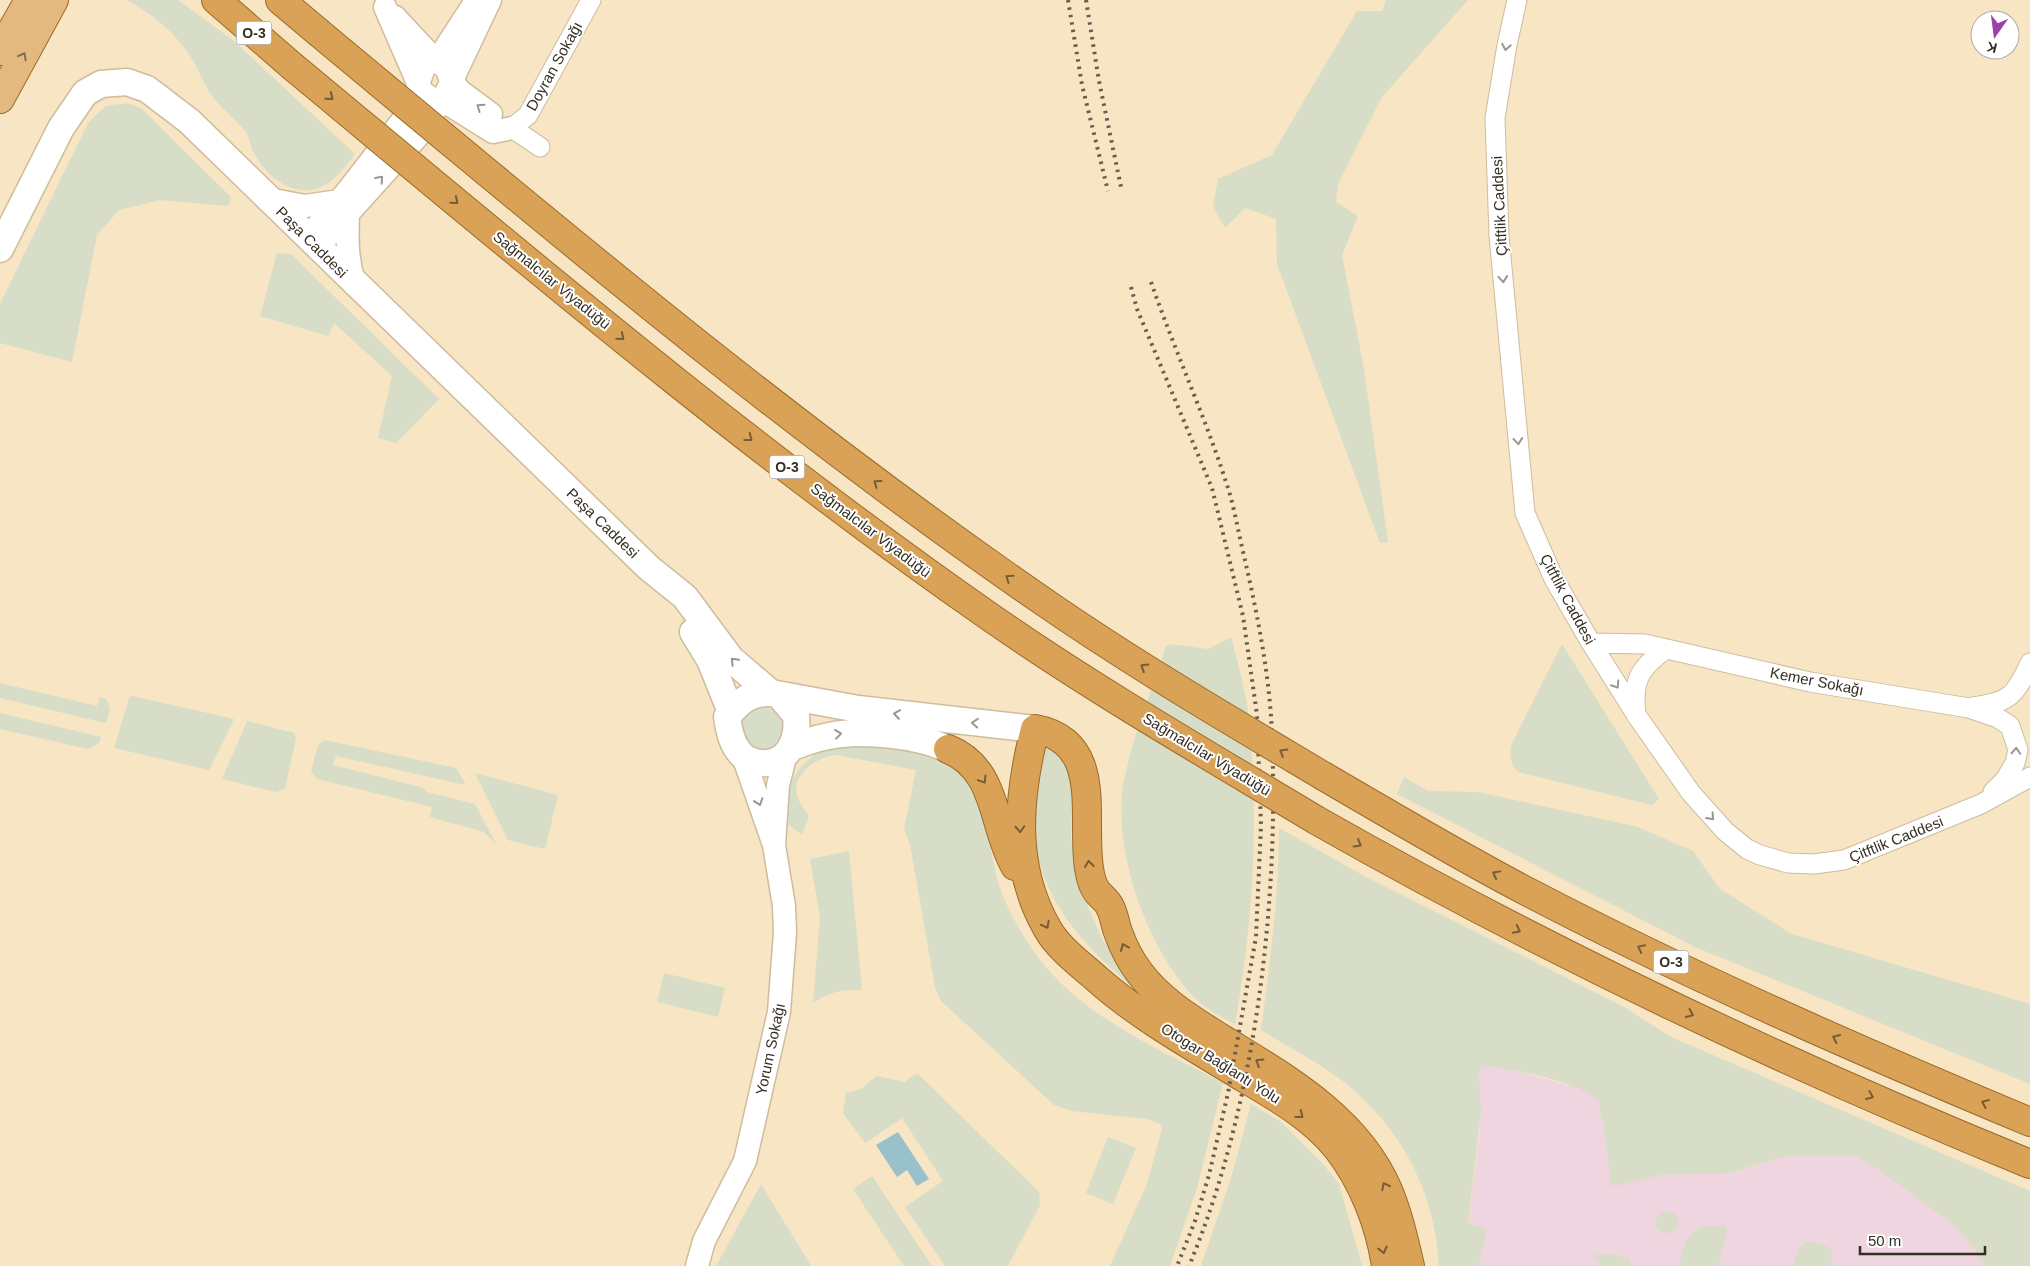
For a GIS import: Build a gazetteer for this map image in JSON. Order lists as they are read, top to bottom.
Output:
{
  "streets": {
    "highway": ["O-3", "Sağmalcılar Viyadüğü", "Otogar Bağlantı Yolu"],
    "main road": ["Paşa Caddesi"],
    "street": [
      "Doyran Sokağı",
      "Çitftlik Caddesi",
      "Kemer Sokağı",
      "Yorum Sokağı"
    ]
  },
  "crossings": [
    ["Çitftlik Caddesi", "Kemer Sokağı"],
    ["Paşa Caddesi", "Yorum Sokağı"]
  ],
  "scale_bar": "50 m",
  "north": "bottom"
}
